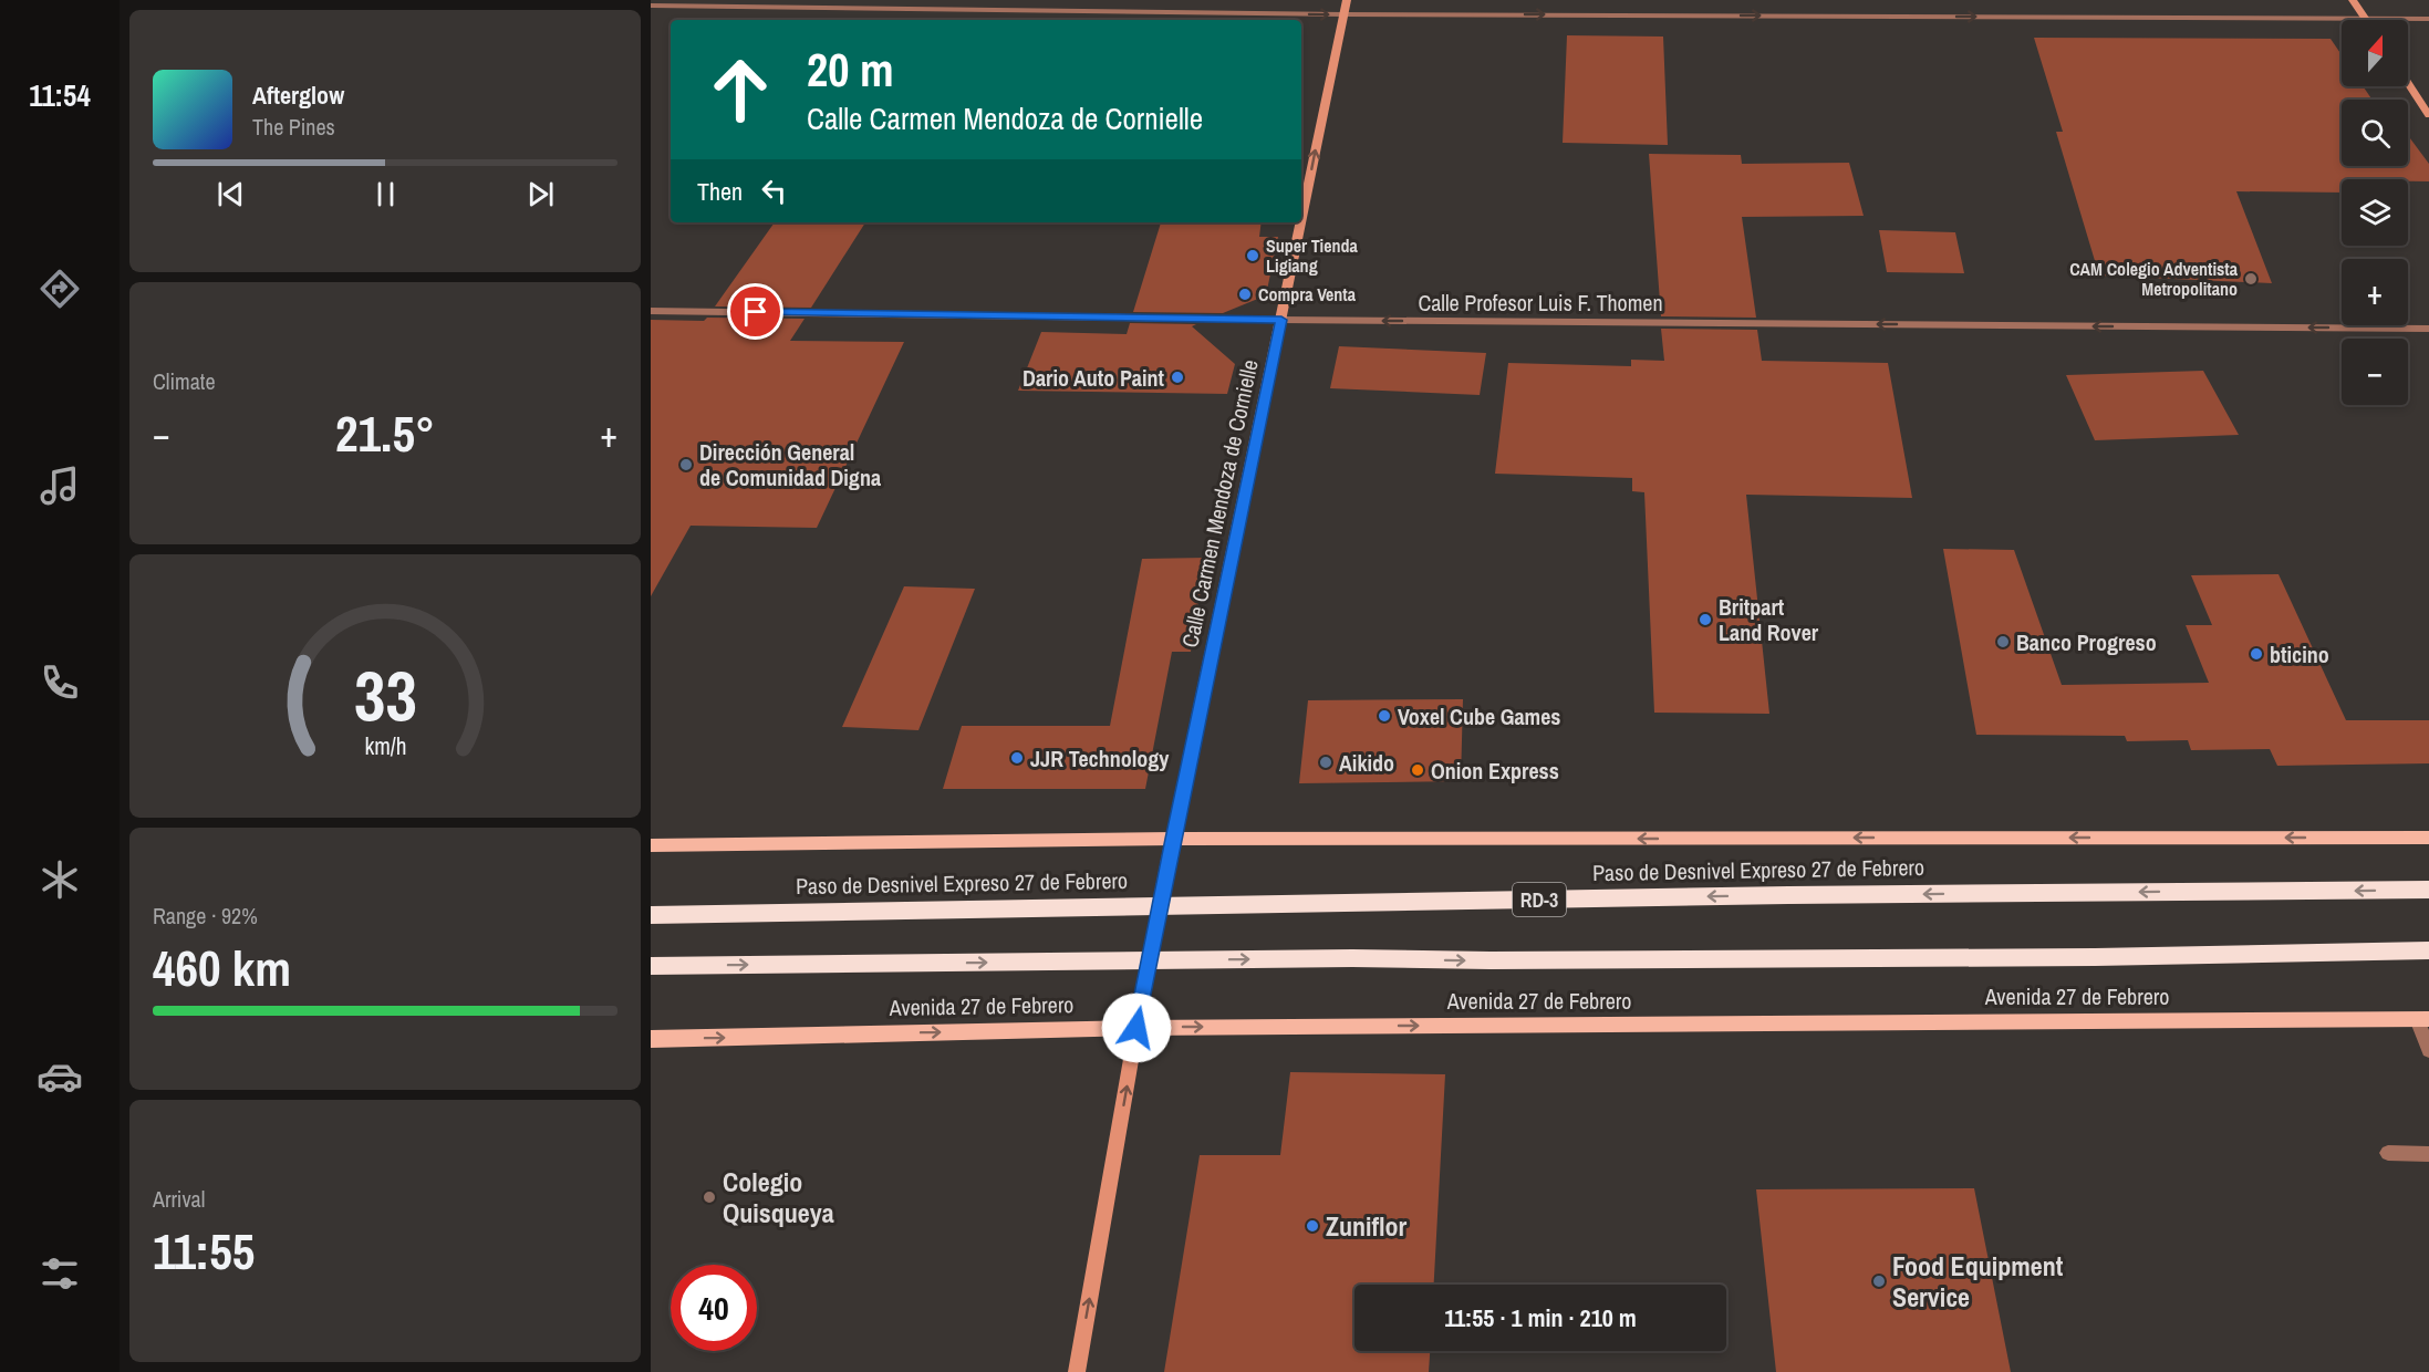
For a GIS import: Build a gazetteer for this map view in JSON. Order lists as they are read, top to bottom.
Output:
{
  "streets": {
    "highway": ["Paso de Desnivel Expreso 27 de Febrero", "RD-3"],
    "main road": ["Avenida 27 de Febrero"],
    "street": ["Calle Profesor Luis F. Thomen", "Calle Carmen Mendoza de Cornielle"]
  },
  "crossings": [
    ["Calle Profesor Luis F. Thomen", "Calle Carmen Mendoza de Cornielle"],
    ["Calle Carmen Mendoza de Cornielle", "Avenida 27 de Febrero"]
  ],
  "one_way": ["Calle Profesor Luis F. Thomen", "Avenida 27 de Febrero"],
  "places": [
    "Super Tienda Ligiang",
    "CAM Colegio Adventista Metropolitano",
    "Compra Venta",
    "Dario Auto Paint",
    "Dirección General de Comunidad Digna",
    "Britpart Land Rover",
    "Banco Progreso",
    "bticino",
    "Voxel Cube Games",
    "JJR Technology",
    "Aikido",
    "Onion Express",
    "Colegio Quisqueya",
    "Zuniflor",
    "Food Equipment Service"
  ],
  "north": "top",
  "page": {
    "tabs": "11:54",
    "map_buttons": ["+", "−"],
    "turn": ["20 m", "Calle Carmen Mendoza de Cornielle"],
    "song": ["Afterglow", "The Pines"],
    "then": "Then",
    "tile": [
      "Climate",
      ["Range · 92%", "460 km"],
      ["Arrival", "11:55"]
    ],
    "heat": ["−", "21.5°", "+"],
    "limit": "40",
    "trip": "11:55 · 1 min · 210 m",
    "gauge": ["33", "km/h"]
  }
}
